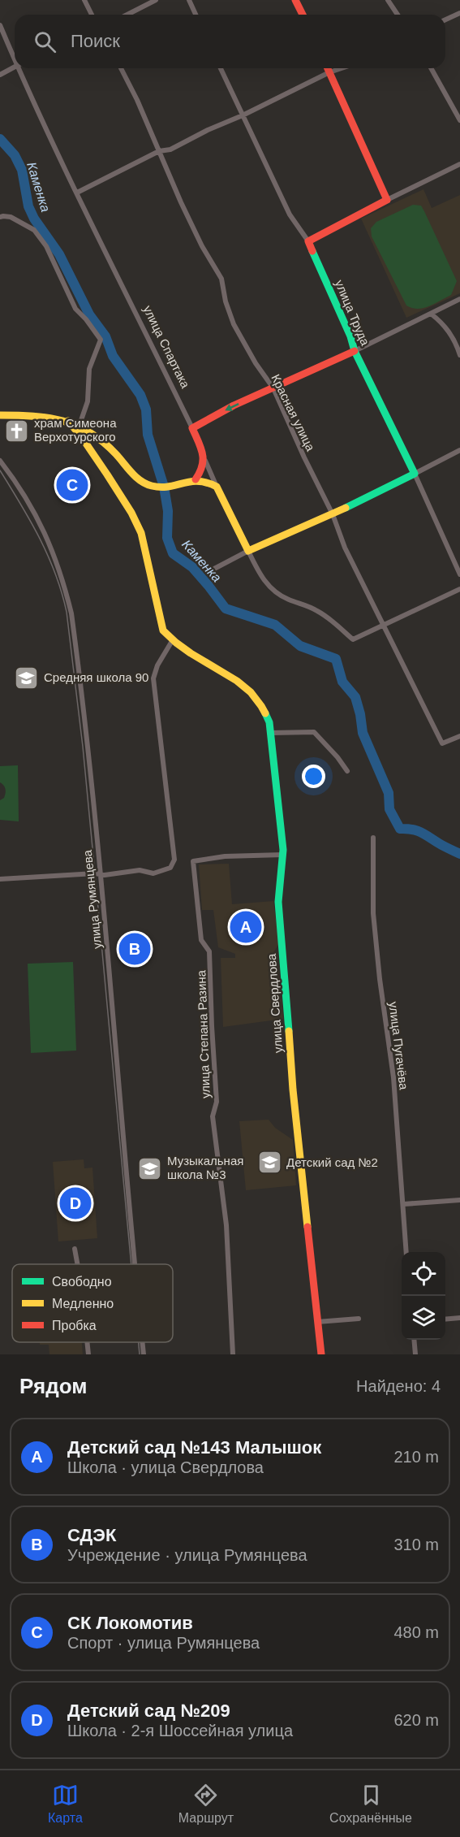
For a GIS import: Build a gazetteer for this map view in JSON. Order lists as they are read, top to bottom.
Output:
{
  "streets": {
    "street": [
      "улица Труда",
      "улица Спартака",
      "Красная улица",
      "улица Румянцева",
      "улица Свердлова",
      "улица Степана Разина",
      "улица Пугачёва"
    ]
  },
  "crossings": [
    ["улица Спартака", "Красная улица"],
    ["улица Свердлова", "улица Степана Разина"]
  ],
  "water": ["Каменка"],
  "places": {
    "church": ["храм Симеона Верхотурского"],
    "school or university": ["Средняя школа 90", "Детский сад №2", "Музыкальная школа №3"]
  },
  "legend": ["Свободно", "Медленно", "Пробка"],
  "page": {
    "search": "Поиск",
    "pins": [
      "C",
      "A",
      "B",
      "D"
    ],
    "heading": ["Рядом", "Найдено: 4"],
    "list": [
      {
        "mark": "A",
        "name": "Детский сад №143 Малышок",
        "note": "Школа · улица Свердлова",
        "value": "210 m"
      },
      {
        "mark": "B",
        "name": "СДЭК",
        "note": "Учреждение · улица Румянцева",
        "value": "310 m"
      },
      {
        "mark": "C",
        "name": "СК Локомотив",
        "note": "Спорт · улица Румянцева",
        "value": "480 m"
      },
      {
        "mark": "D",
        "name": "Детский сад №209",
        "note": "Школа · 2-я Шоссейная улица",
        "value": "620 m"
      }
    ],
    "nav": ["Карта", "Маршрут", "Сохранённые"]
  }
}
